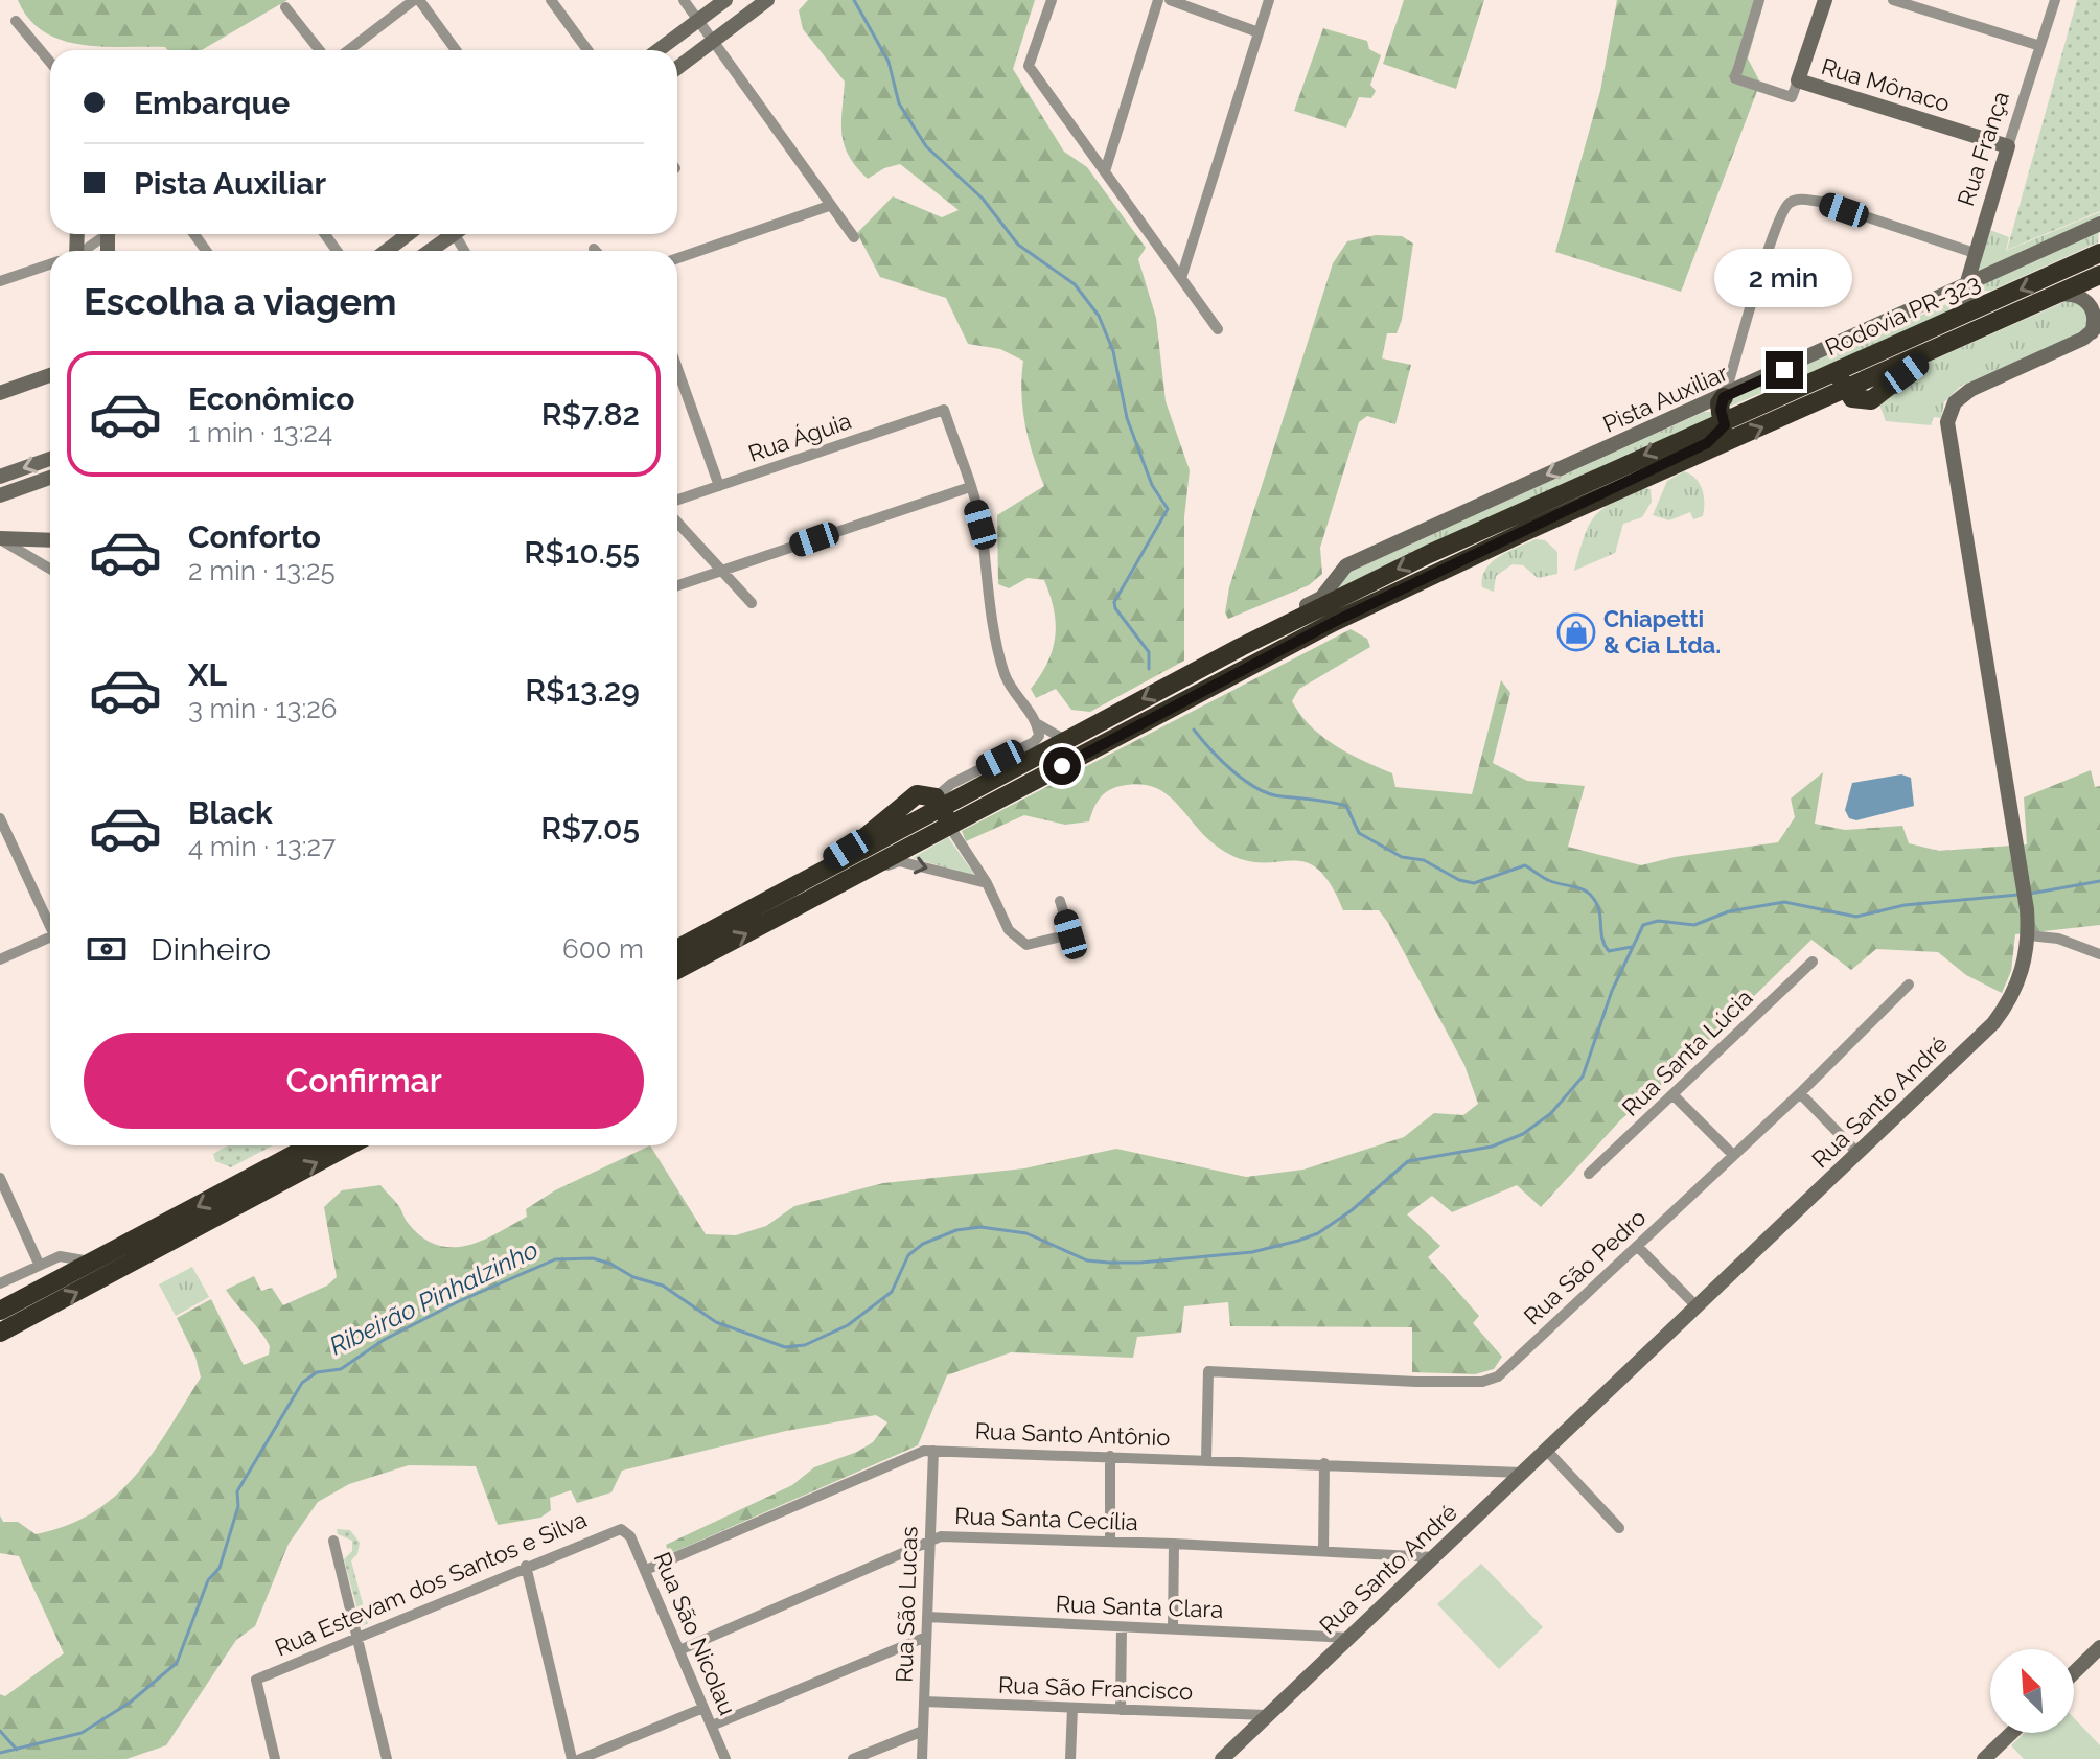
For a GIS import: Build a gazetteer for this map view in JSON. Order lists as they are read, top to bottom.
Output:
{
  "streets": {
    "highway": ["Rodovia PR-323"],
    "street": [
      "Rua Mônaco",
      "Rua França",
      "Pista Auxiliar",
      "Rua Águia",
      "Rua Santa Lúcia",
      "Rua Santo André",
      "Rua São Pedro",
      "Rua Santo Antônio",
      "Rua Santa Cecília",
      "Rua Estevam dos Santos e Silva",
      "Rua São Lucas",
      "Rua Santa Clara",
      "Rua São Nicolau",
      "Rua São Francisco"
    ]
  },
  "crossings": [
    ["Rua Mônaco", "Rua França"],
    ["Rua França", "Rodovia PR-323"],
    ["Rua França", "Pista Auxiliar"],
    ["Rodovia PR-323", "Pista Auxiliar"],
    ["Rua Santo André", "Rua Santo Antônio"],
    ["Rua Santo André", "Rua Santa Cecília"],
    ["Rua Santo André", "Rua Santa Clara"],
    ["Rua Santo André", "Rua São Francisco"],
    ["Rua São Pedro", "Rua Santo Antônio"],
    ["Rua Santo Antônio", "Rua São Lucas"],
    ["Rua Santo Antônio", "Rua São Nicolau"],
    ["Rua Santa Cecília", "Rua São Lucas"],
    ["Rua Santa Cecília", "Rua São Nicolau"],
    ["Rua Estevam dos Santos e Silva", "Rua São Nicolau"],
    ["Rua São Lucas", "Rua Santa Clara"],
    ["Rua São Lucas", "Rua São Francisco"]
  ],
  "one_way": ["Pista Auxiliar"],
  "water": ["Ribeirão Pinhalzinho"],
  "places": {
    "shop": ["Chiapetti & Cia Ltda."]
  },
  "north": "top left",
  "page": {
    "banner": ["Embarque", "Pista Auxiliar"],
    "bubble": "2 min",
    "heading": "Escolha a viagem",
    "list": [
      {
        "name": "Econômico",
        "note": "1 min · 13:24",
        "value": "R$7.82"
      },
      {
        "name": "Conforto",
        "note": "2 min · 13:25",
        "value": "R$10.55"
      },
      {
        "name": "XL",
        "note": "3 min · 13:26",
        "value": "R$13.29"
      },
      {
        "name": "Black",
        "note": "4 min · 13:27",
        "value": "R$7.05"
      }
    ],
    "pay": ["Dinheiro", "600 m"],
    "buttons": "Confirmar"
  }
}
